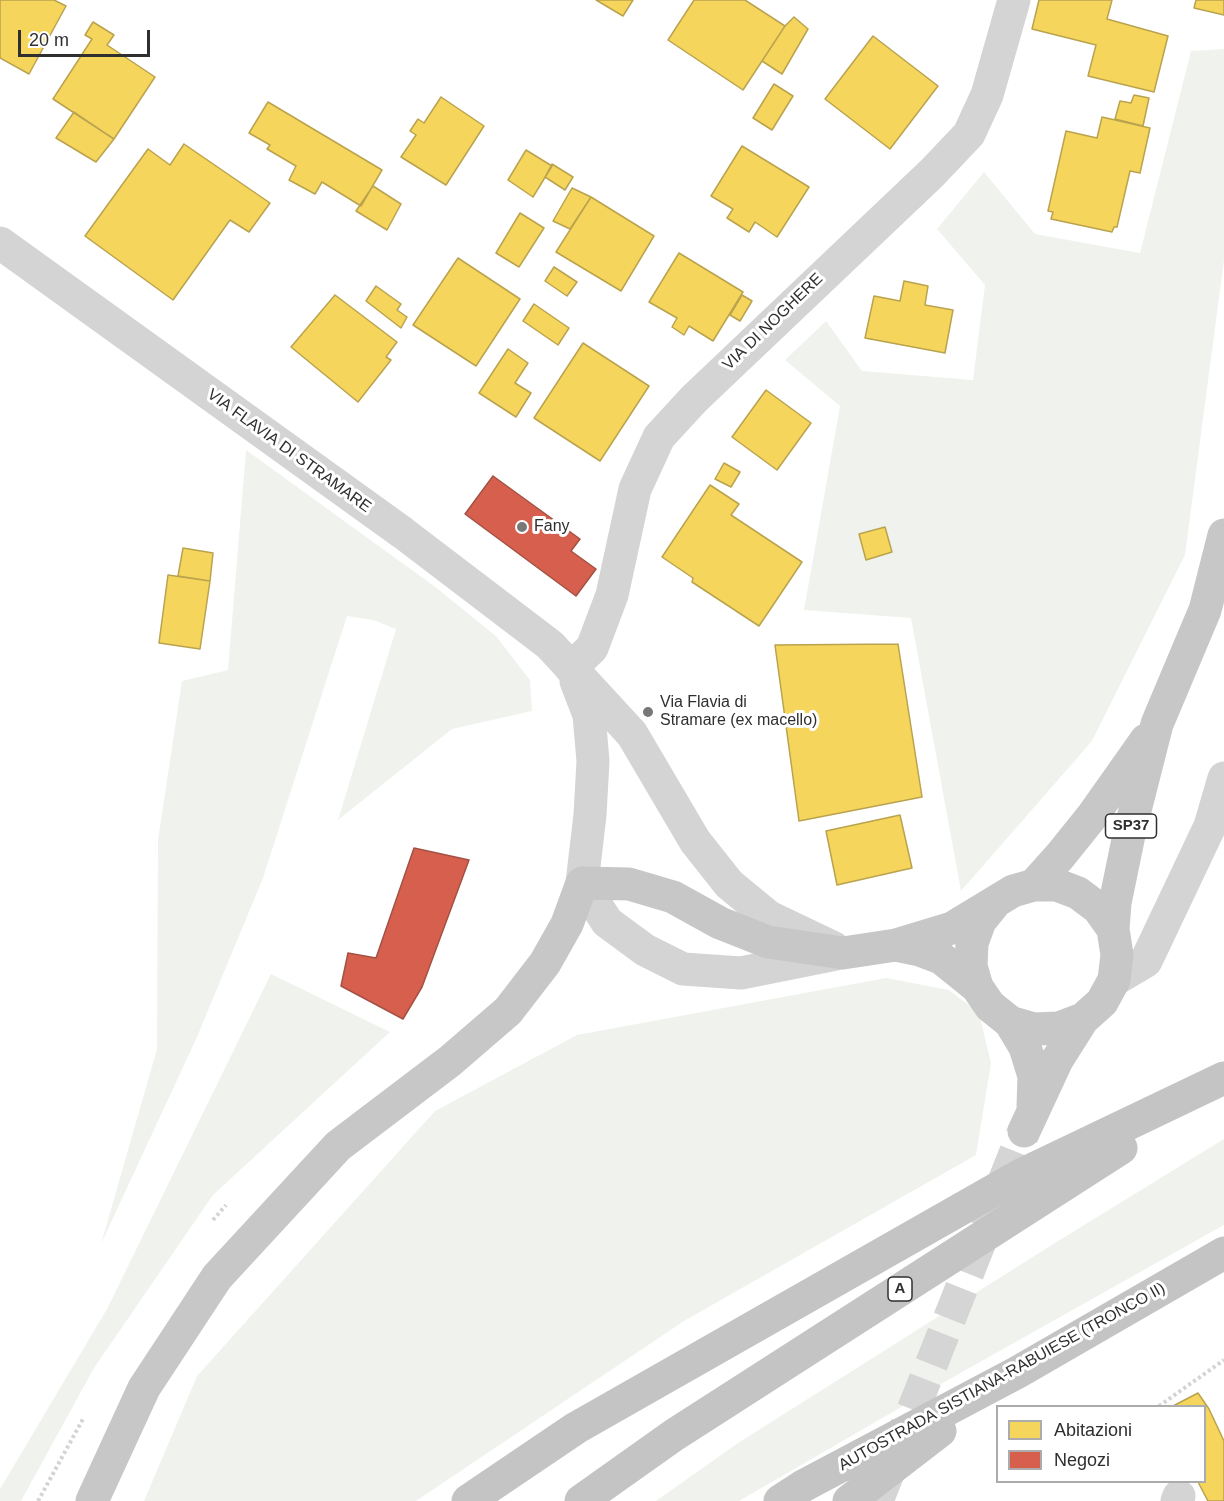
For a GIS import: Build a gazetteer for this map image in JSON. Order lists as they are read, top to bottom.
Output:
{
  "streets": {
    "highway": ["A", "AUTOSTRADA SISTIANA-RABUIESE (TRONCO II)"],
    "main road": ["SP37"],
    "street": ["VIA DI NOGHERE", "VIA FLAVIA DI STRAMARE"]
  },
  "crossings": [
    ["VIA DI NOGHERE", "VIA FLAVIA DI STRAMARE"]
  ],
  "places": ["Fany", "Via Flavia di Stramare (ex macello)"],
  "legend": ["Abitazioni", "Negozi"],
  "scale_bar": "20 m"
}
